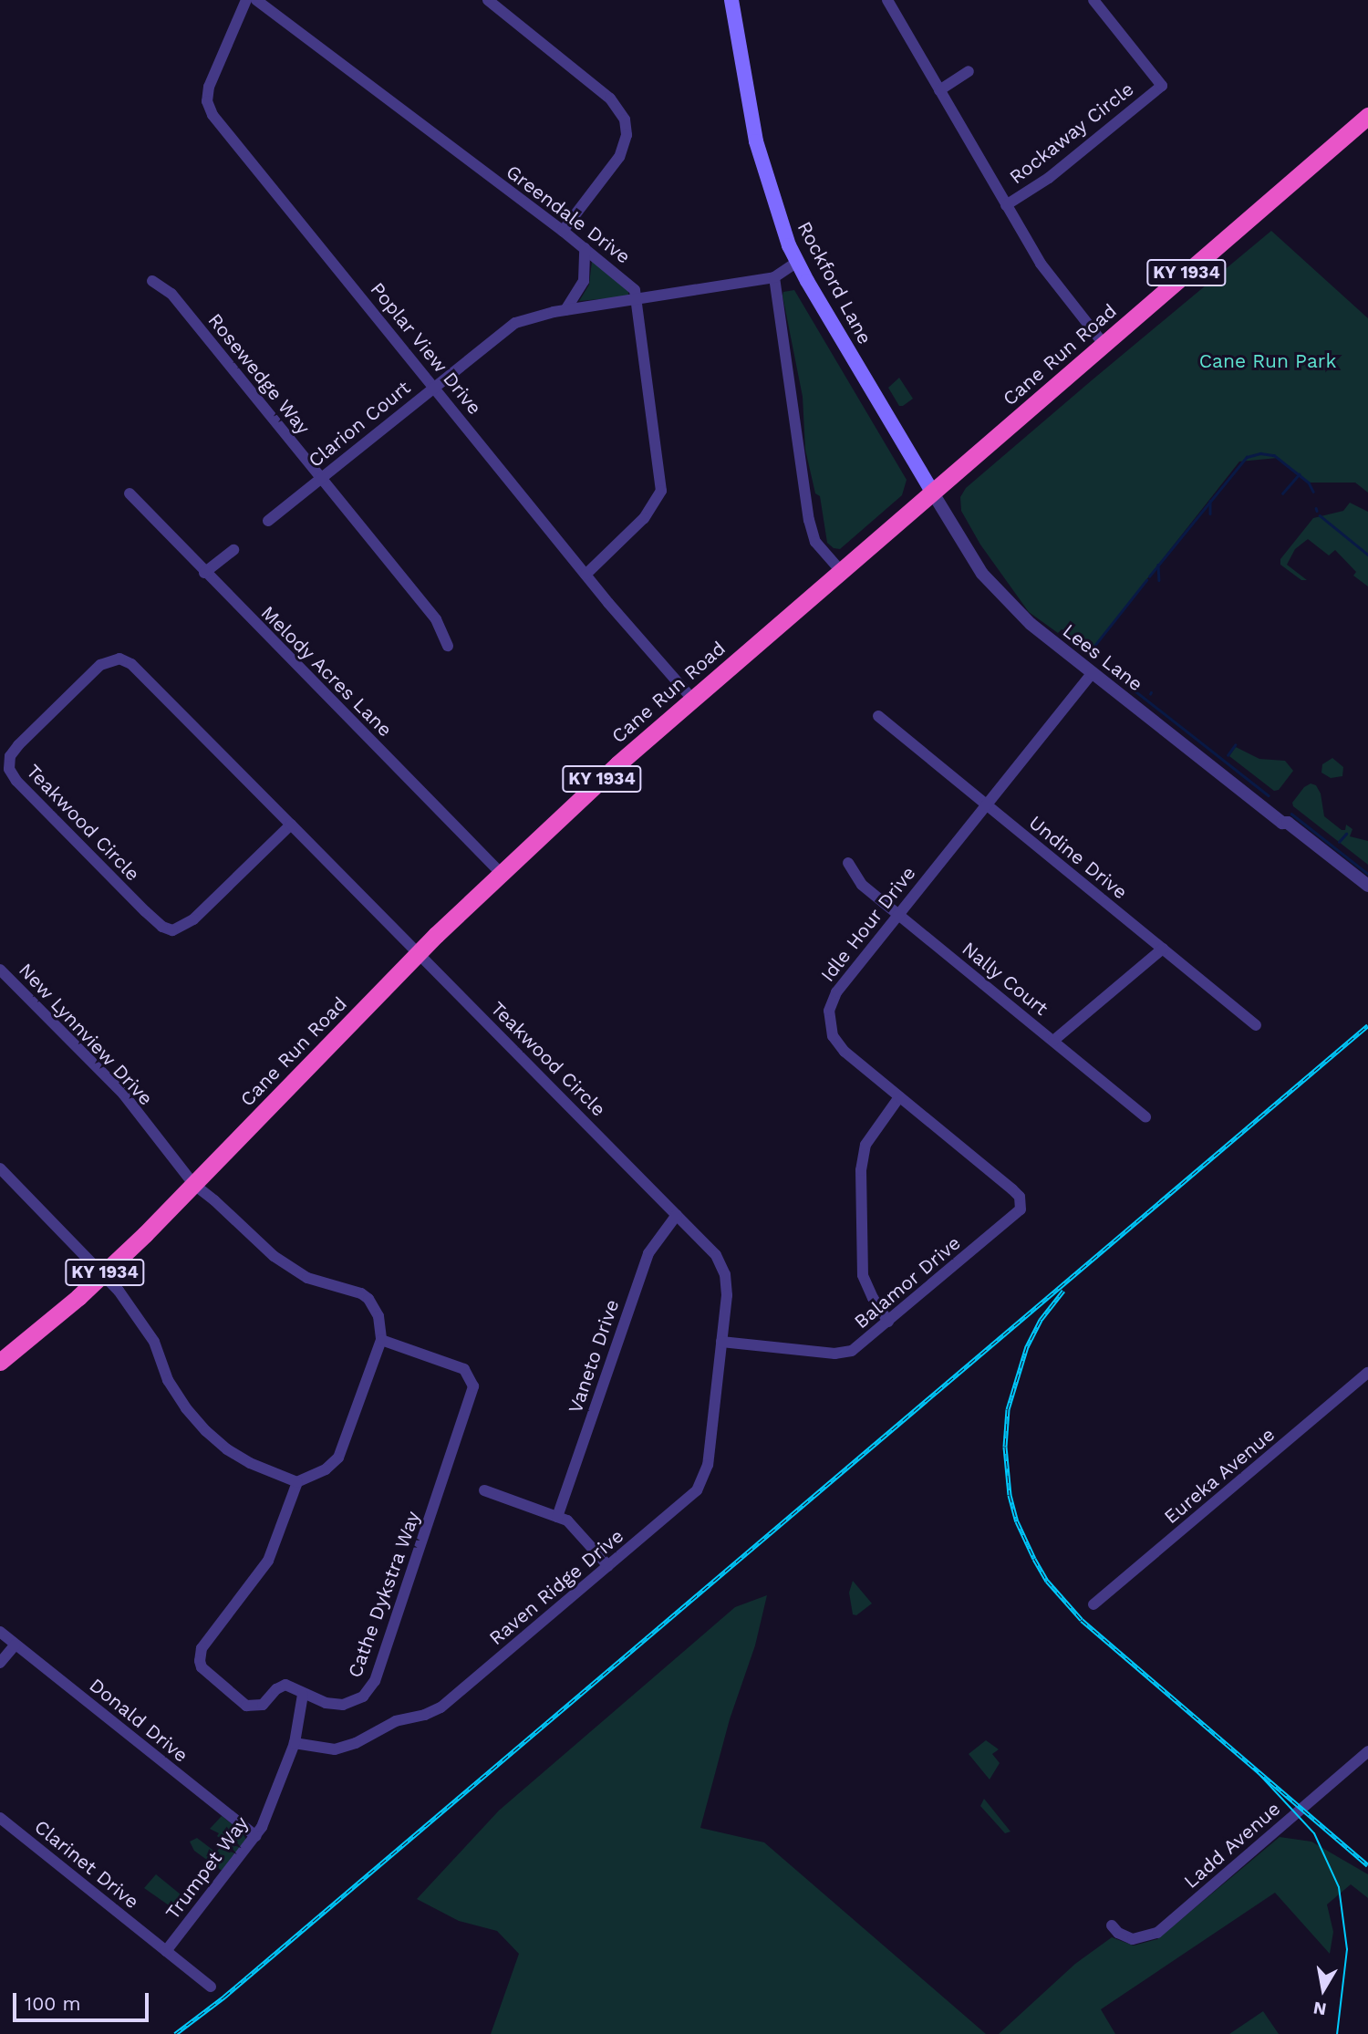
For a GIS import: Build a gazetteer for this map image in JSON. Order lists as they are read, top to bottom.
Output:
{
  "streets": {
    "highway": ["KY 1934", "Cane Run Road"],
    "main road": ["Rockford Lane"],
    "street": [
      "Rockaway Circle",
      "Greendale Drive",
      "Poplar View Drive",
      "Rosewedge Way",
      "Clarion Court",
      "Lees Lane",
      "Melody Acres Lane",
      "Teakwood Circle",
      "Undine Drive",
      "Idle Hour Drive",
      "Nally Court",
      "New Lynnview Drive",
      "Balamor Drive",
      "Vaneto Drive",
      "Eureka Avenue",
      "Raven Ridge Drive",
      "Cathe Dykstra Way",
      "Donald Drive",
      "Ladd Avenue",
      "Clarinet Drive",
      "Trumpet Way"
    ]
  },
  "crossings": [
    ["Greendale Drive", "Poplar View Drive"],
    ["Greendale Drive", "Clarion Court"],
    ["Rockford Lane", "Cane Run Road"],
    ["Rockford Lane", "Clarion Court"],
    ["Rockford Lane", "Lees Lane"],
    ["Poplar View Drive", "Cane Run Road"],
    ["Poplar View Drive", "Clarion Court"],
    ["Cane Run Road", "Lees Lane"],
    ["Cane Run Road", "Melody Acres Lane"],
    ["Cane Run Road", "Teakwood Circle"],
    ["Cane Run Road", "New Lynnview Drive"],
    ["Rosewedge Way", "Clarion Court"],
    ["Lees Lane", "Idle Hour Drive"],
    ["Teakwood Circle", "Balamor Drive"],
    ["Teakwood Circle", "Vaneto Drive"],
    ["Teakwood Circle", "Raven Ridge Drive"],
    ["Undine Drive", "Idle Hour Drive"],
    ["Idle Hour Drive", "Nally Court"],
    ["Idle Hour Drive", "Balamor Drive"],
    ["New Lynnview Drive", "Cathe Dykstra Way"],
    ["Balamor Drive", "Raven Ridge Drive"],
    ["Raven Ridge Drive", "Trumpet Way"],
    ["Cathe Dykstra Way", "Trumpet Way"],
    ["Donald Drive", "Trumpet Way"],
    ["Clarinet Drive", "Trumpet Way"]
  ],
  "parks": ["Cane Run Park"],
  "scale_bar": "100 m",
  "north": "bottom"
}
